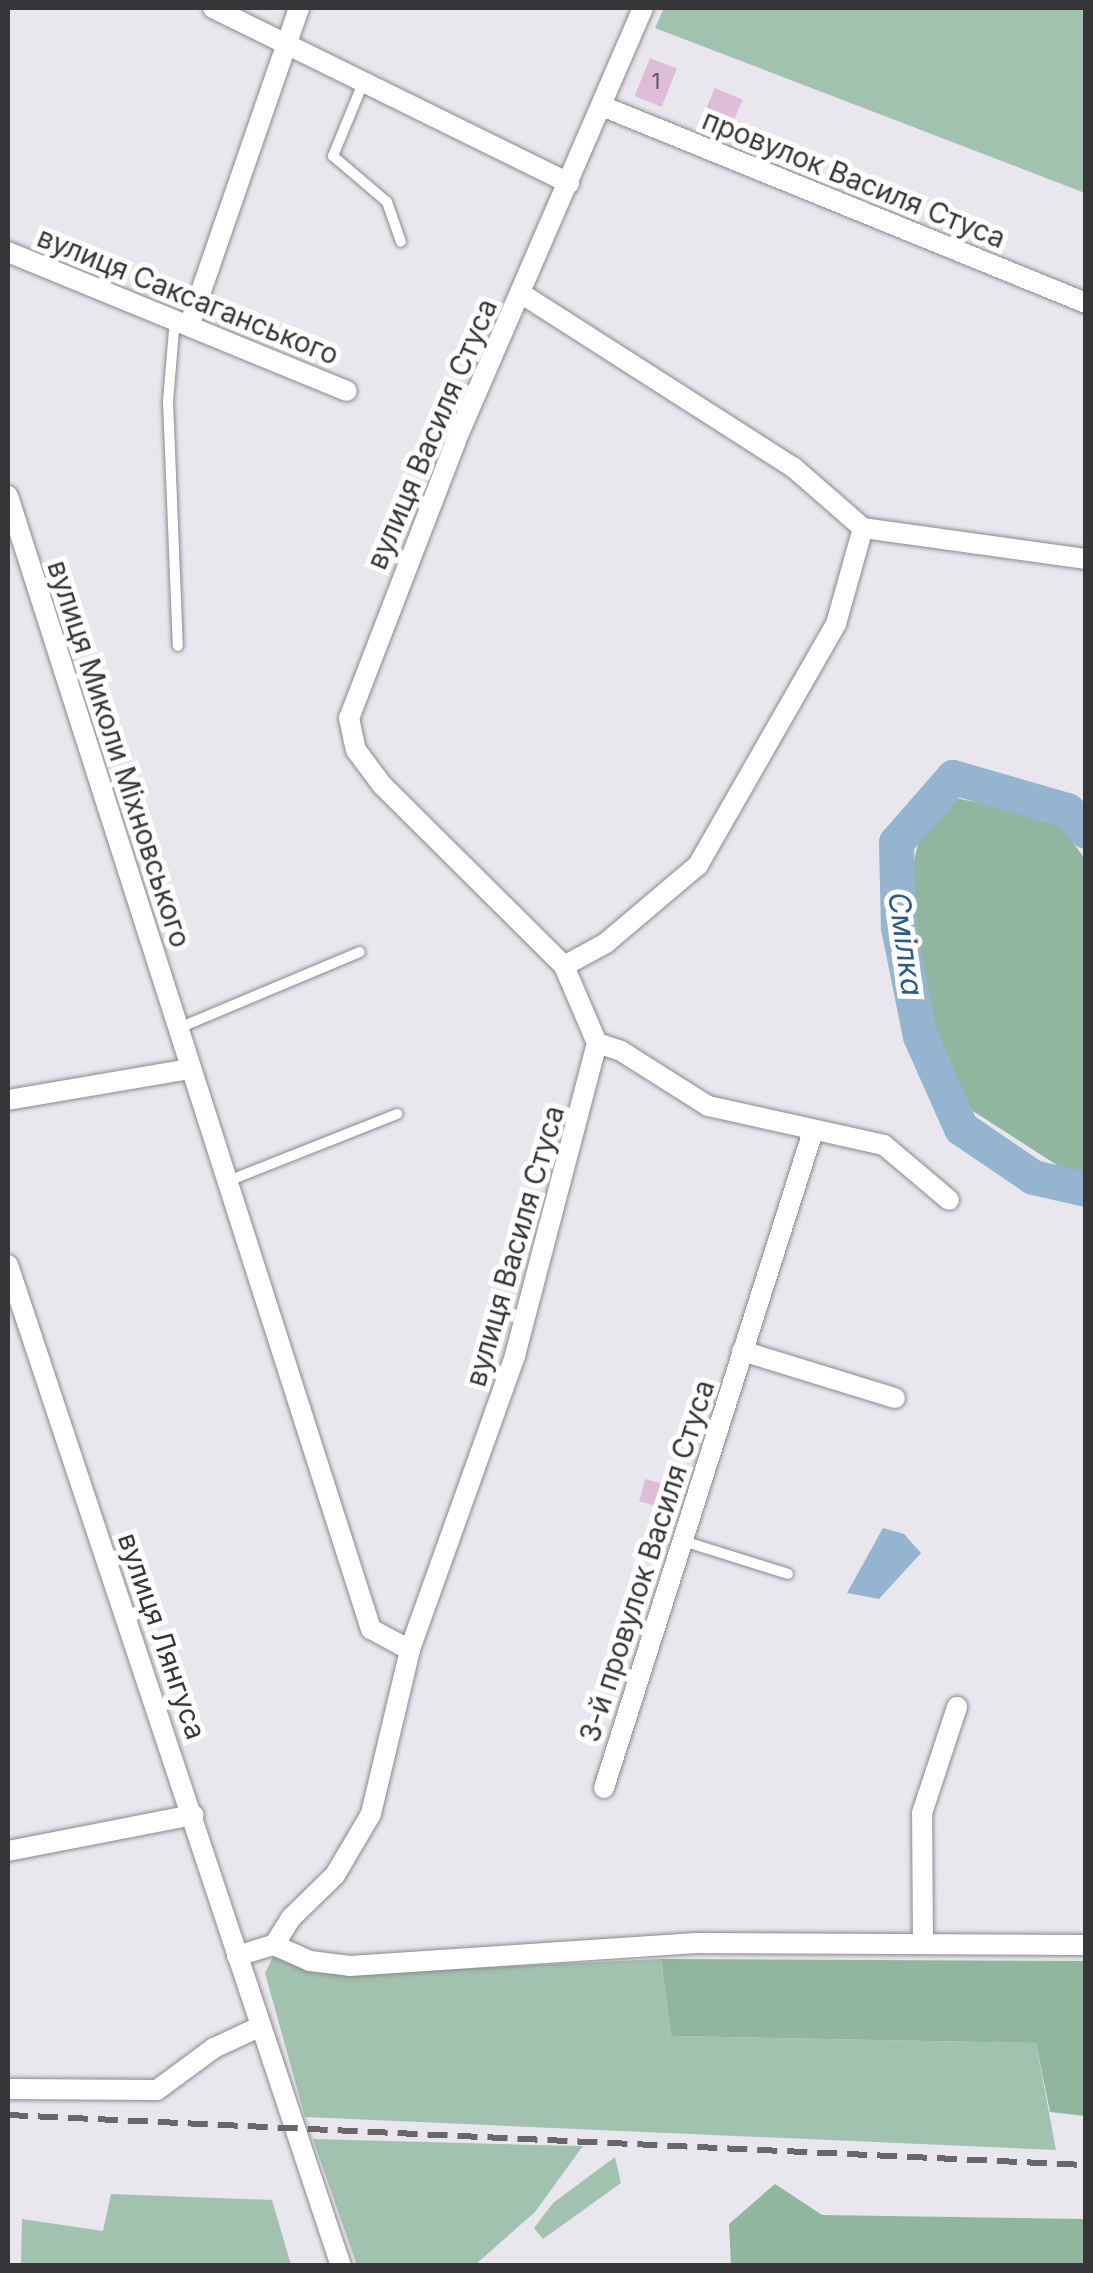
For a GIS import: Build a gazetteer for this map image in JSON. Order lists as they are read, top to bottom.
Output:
{
  "streets": {
    "street": [
      "провулок Василя Стуса",
      "вулиця Саксаганського",
      "вулиця Василя Стуса",
      "вулиця Миколи Міхновського",
      "3-й провулок Василя Стуса",
      "вулиця Лянгуса"
    ]
  },
  "crossings": [
    ["провулок Василя Стуса", "вулиця Василя Стуса"],
    ["вулиця Василя Стуса", "вулиця Миколи Міхновського"]
  ],
  "water": ["Смілка"],
  "house_numbers": ["1"]
}
